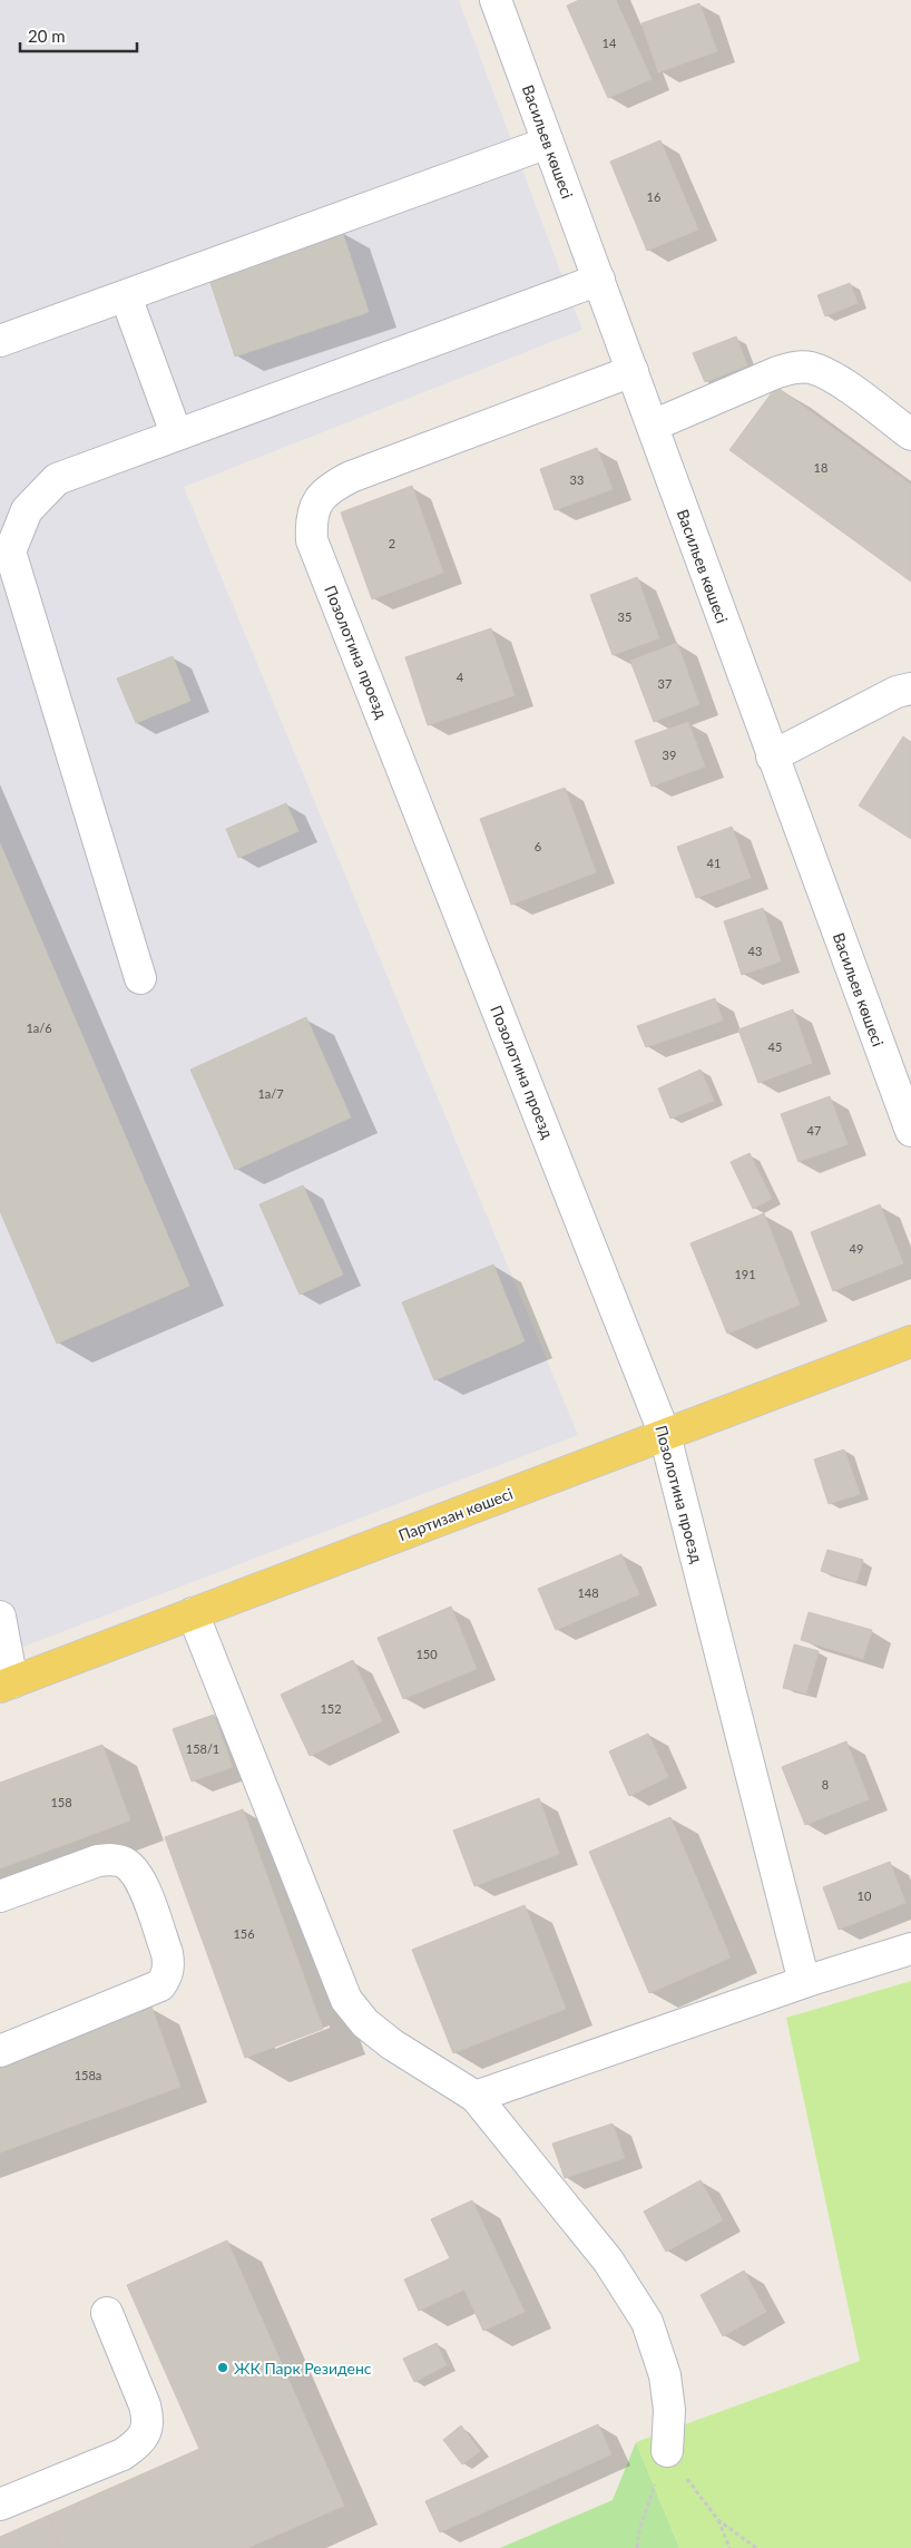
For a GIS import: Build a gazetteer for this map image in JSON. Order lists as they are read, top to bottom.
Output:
{
  "streets": {
    "main road": ["Партизан көшесі"],
    "street": ["Васильев көшесі", "Позолотина проезд"]
  },
  "crossings": [
    ["Васильев көшесі", "Позолотина проезд"],
    ["Позолотина проезд", "Партизан көшесі"]
  ],
  "places": ["ЖК Парк Резиденс"],
  "house_numbers": [
    "14",
    "16",
    "18",
    "33",
    "2",
    "35",
    "4",
    "37",
    "39",
    "6",
    "41",
    "43",
    "1а/6",
    "45",
    "1а/7",
    "47",
    "49",
    "191",
    "148",
    "150",
    "152",
    "158/1",
    "8",
    "158",
    "10",
    "156",
    "158а"
  ],
  "scale_bar": "20 m"
}
